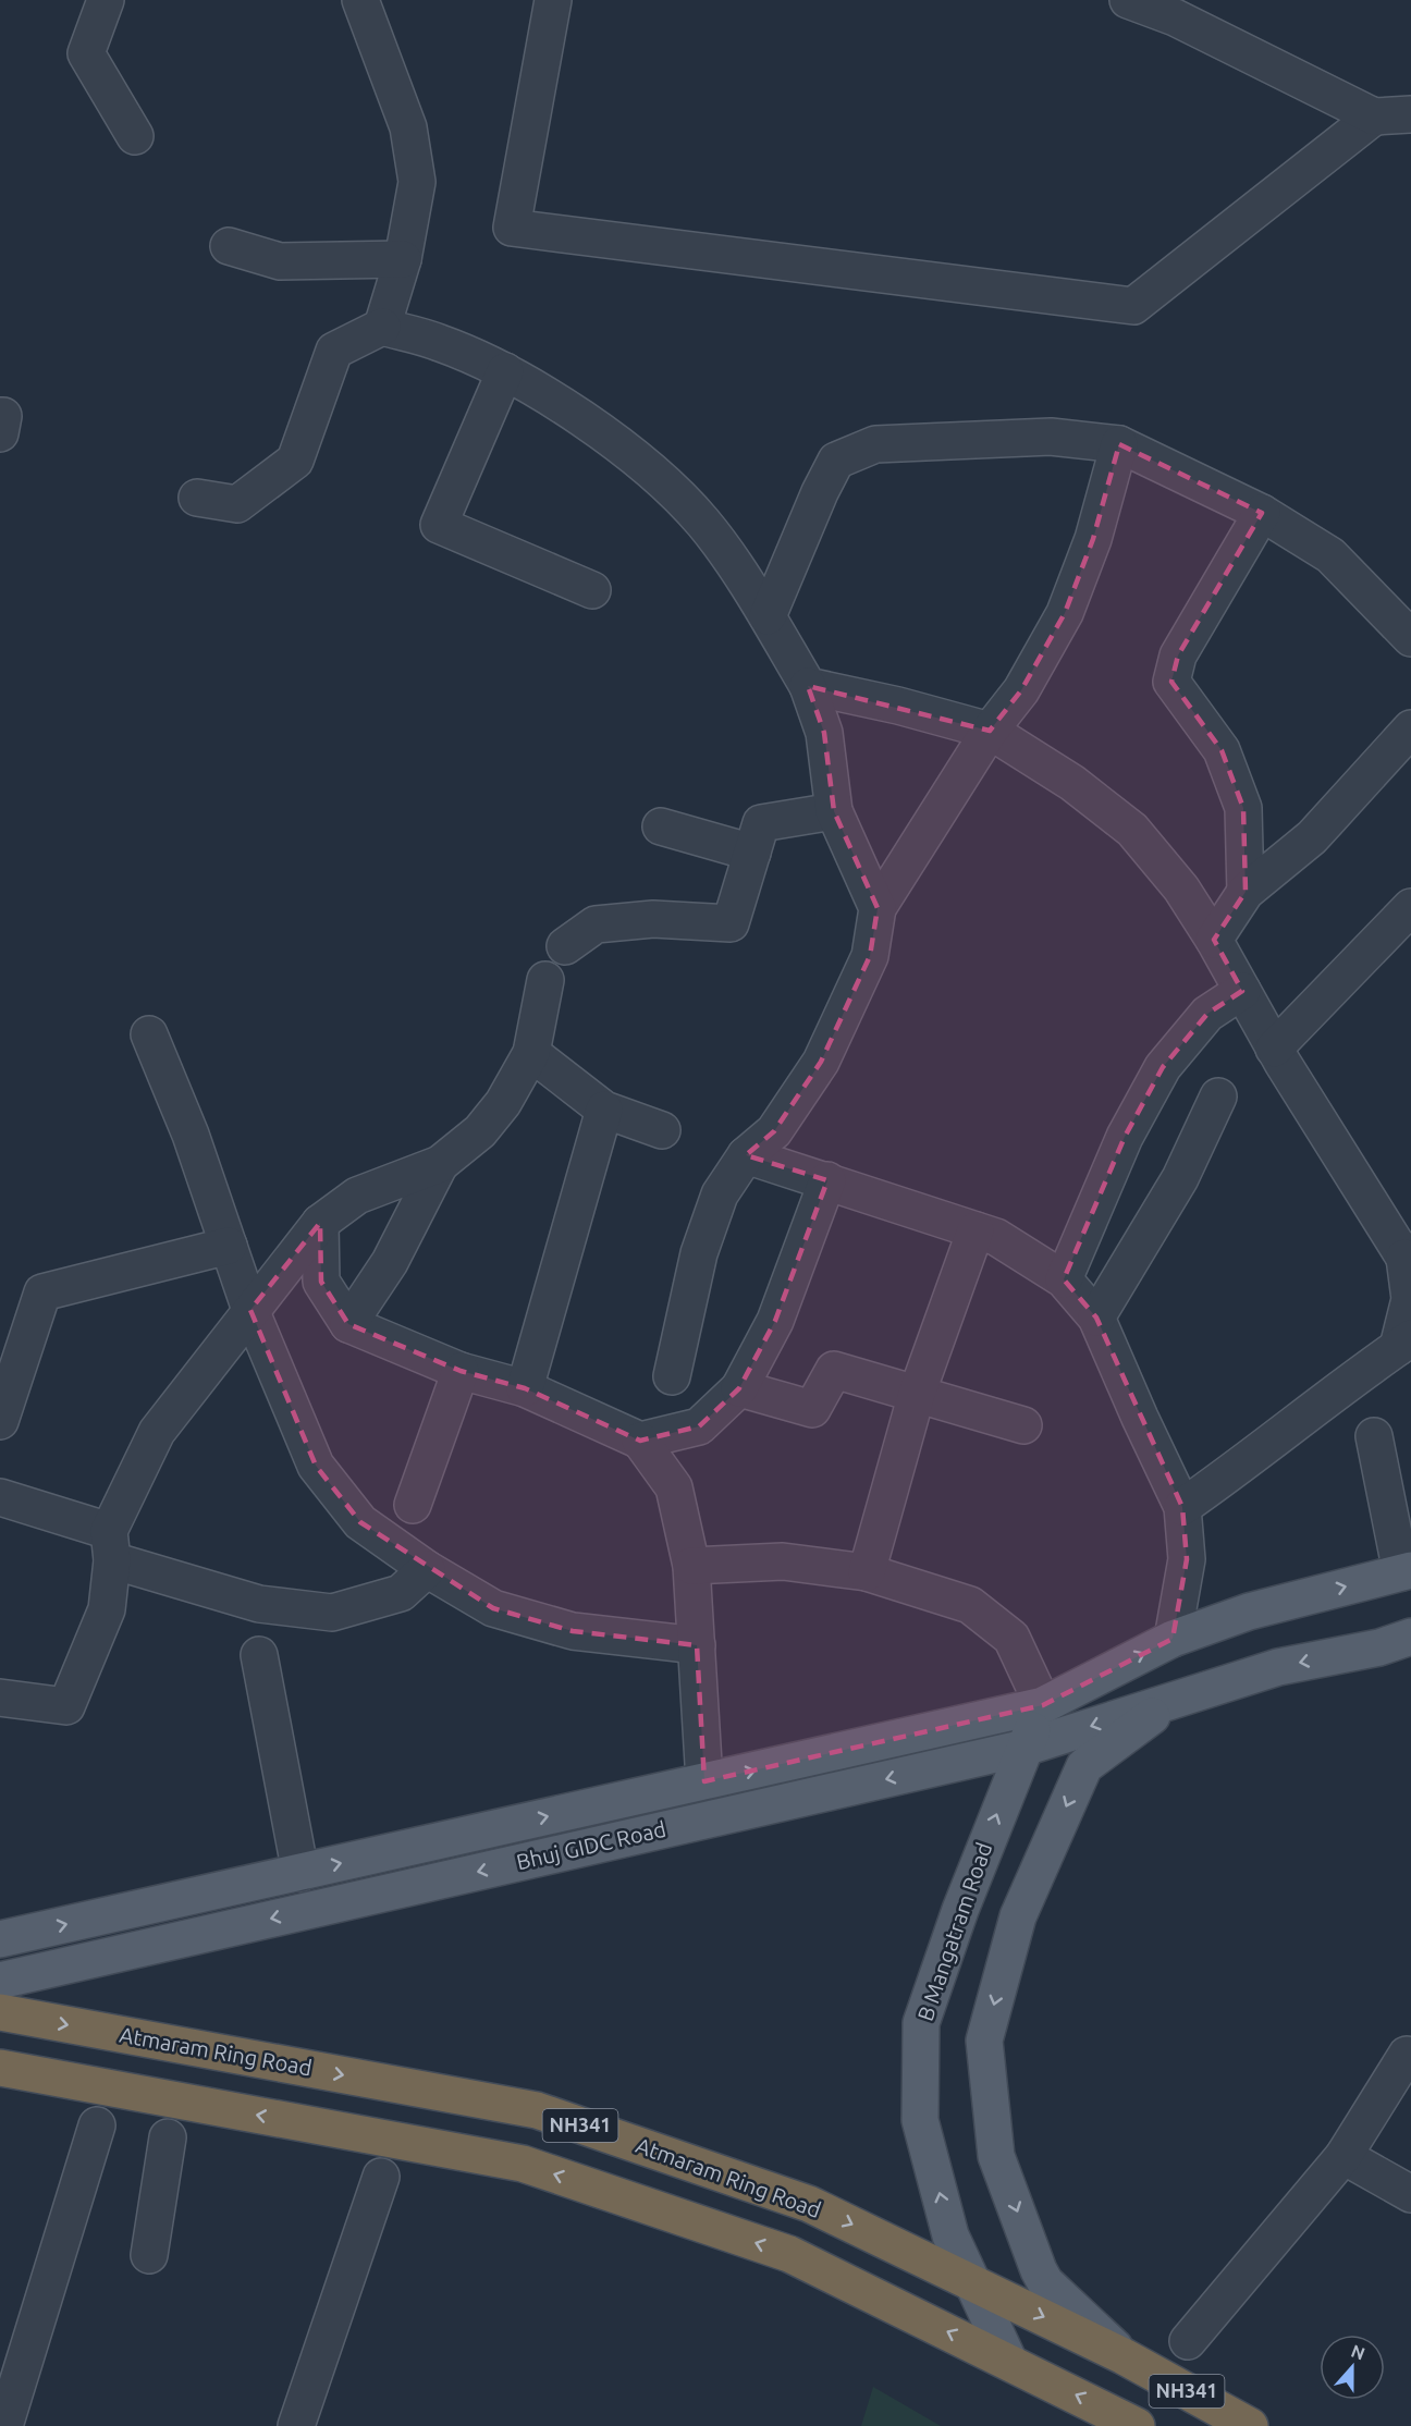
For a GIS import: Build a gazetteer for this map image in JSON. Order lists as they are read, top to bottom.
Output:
{
  "streets": {
    "highway": ["Atmaram Ring Road", "NH341"],
    "main road": ["Bhuj GIDC Road", "B Mangatram Road"]
  },
  "crossings": [
    ["Bhuj GIDC Road", "B Mangatram Road"],
    ["B Mangatram Road", "Atmaram Ring Road"],
    ["B Mangatram Road", "NH341"],
    ["Atmaram Ring Road", "NH341"]
  ],
  "one_way": ["B Mangatram Road"],
  "north": "top"
}
